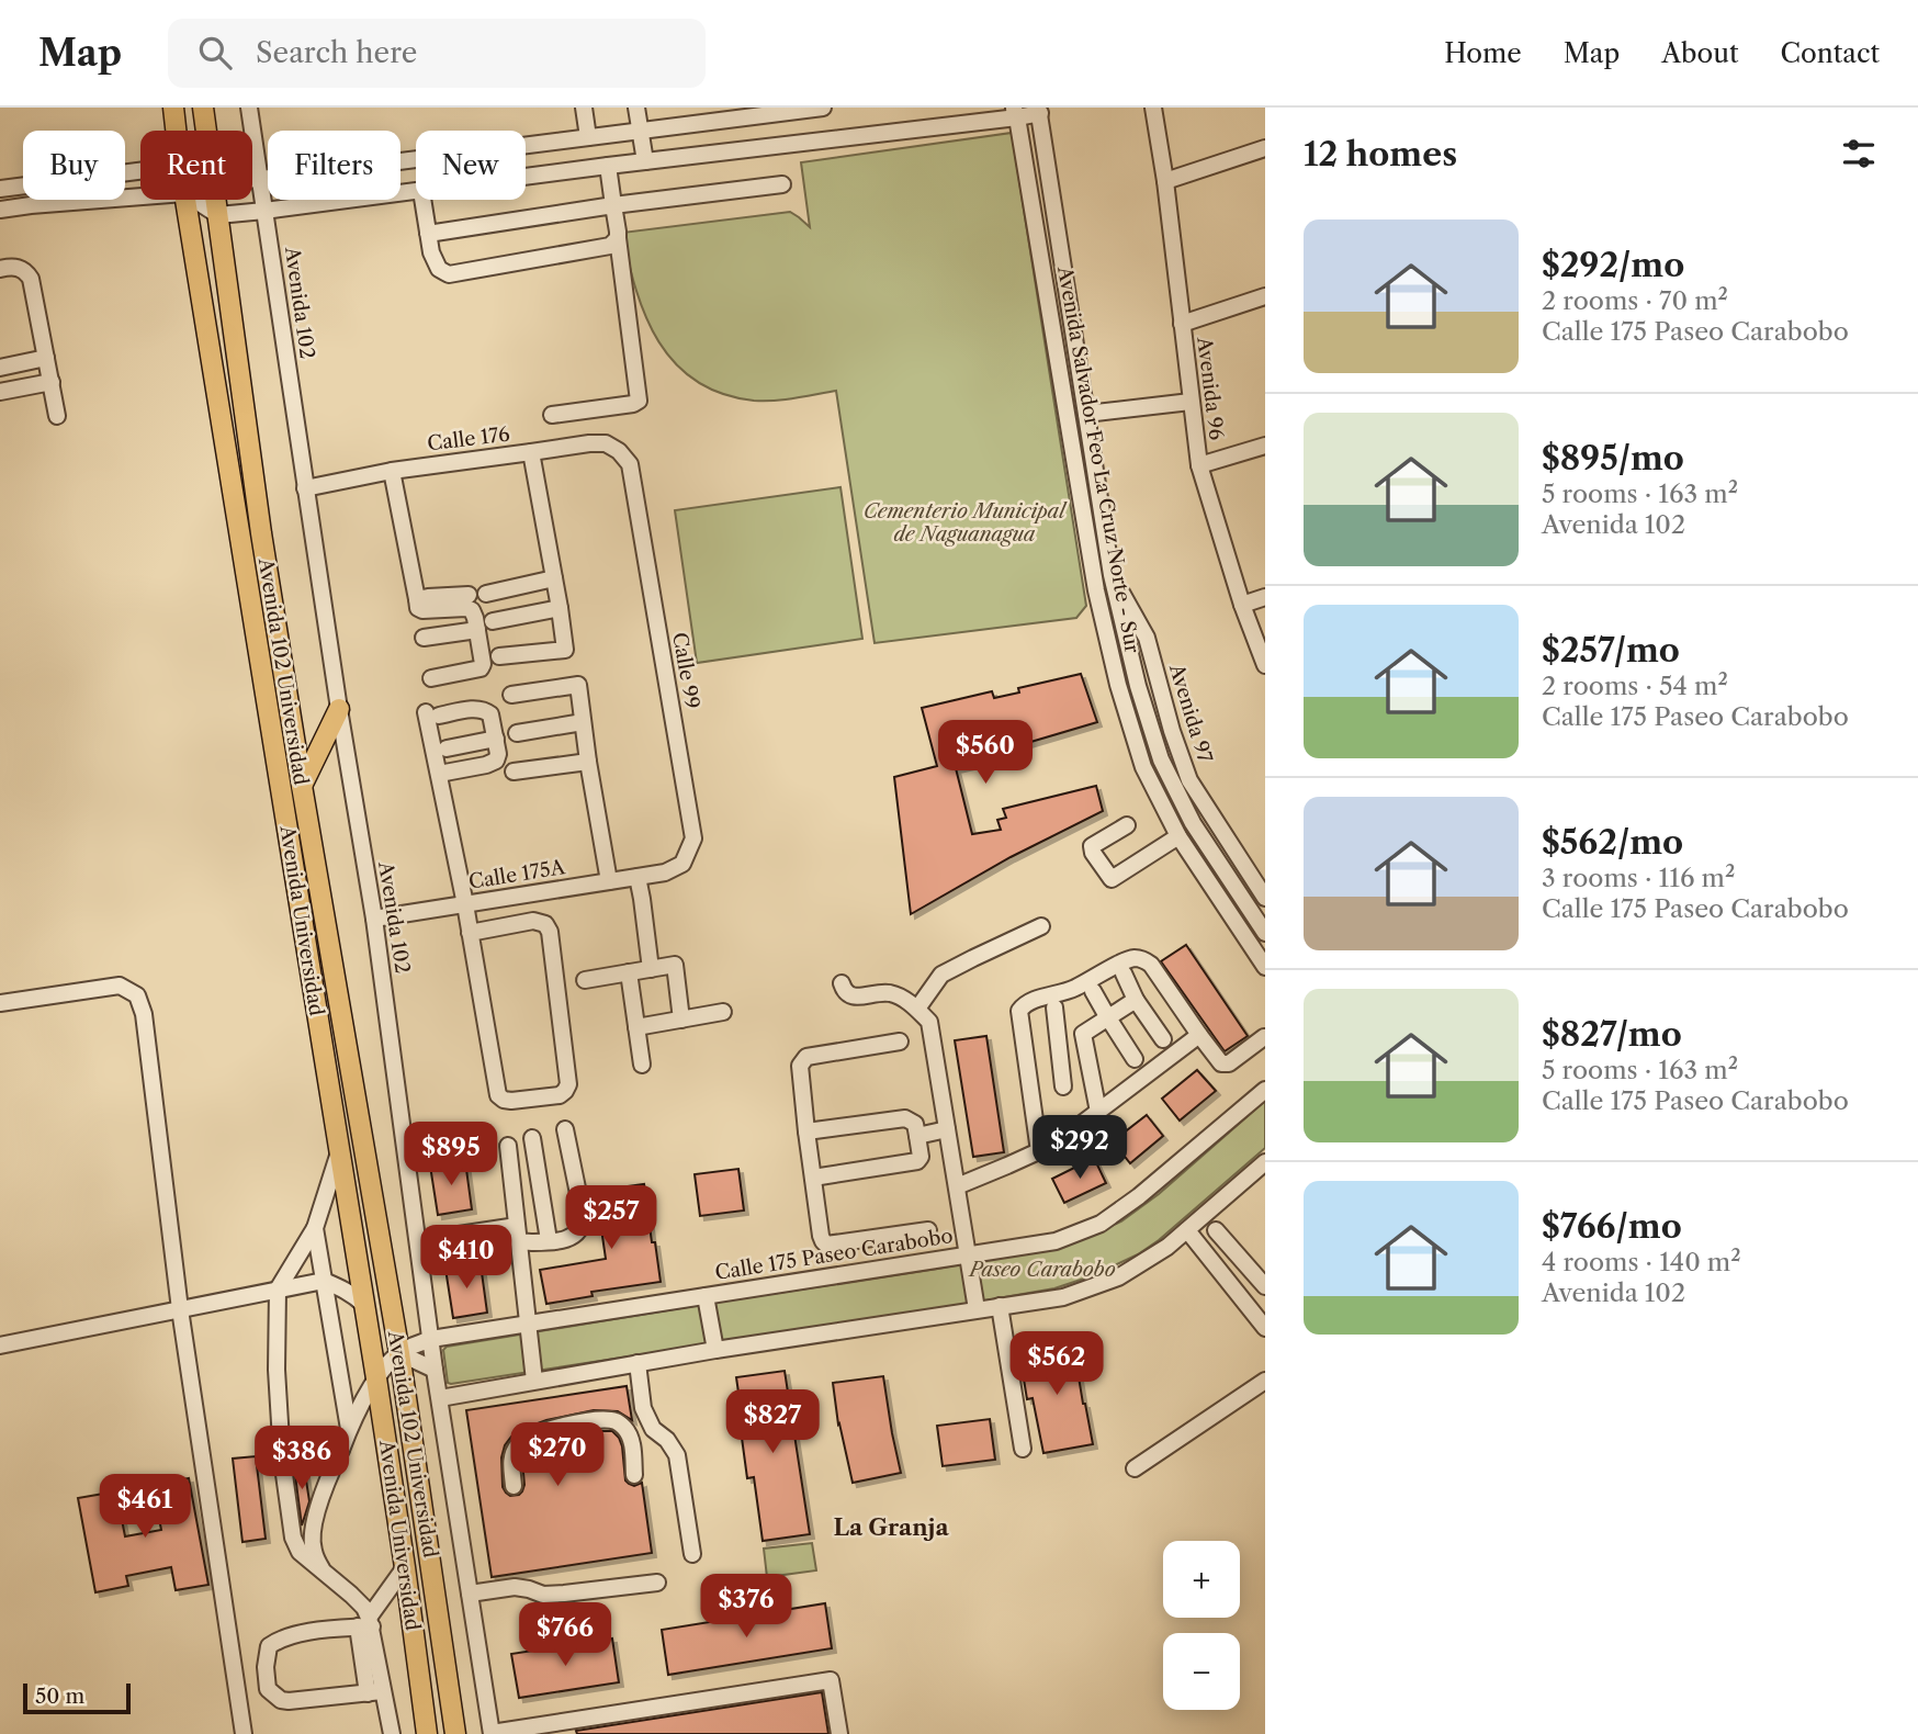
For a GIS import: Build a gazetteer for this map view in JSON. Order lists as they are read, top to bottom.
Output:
{
  "streets": {
    "main road": ["Avenida 102 Universidad", "Avenida Universidad"],
    "street": [
      "Avenida 102",
      "Avenida 96",
      "Calle 176",
      "Avenida Salvador Feo La Cruz Norte - Sur",
      "Calle 99",
      "Avenida 97",
      "Calle 175A",
      "Calle 175 Paseo Carabobo"
    ]
  },
  "crossings": [
    ["Avenida 102", "Calle 176"],
    ["Avenida 102", "Calle 175A"],
    ["Avenida 102", "Calle 175 Paseo Carabobo"],
    ["Calle 176", "Calle 99"],
    ["Avenida Salvador Feo La Cruz Norte - Sur", "Avenida 97"],
    ["Calle 99", "Calle 175A"],
    ["Avenida 102 Universidad", "Calle 175 Paseo Carabobo"],
    ["Avenida Universidad", "Calle 175 Paseo Carabobo"]
  ],
  "districts": ["La Granja"],
  "parks": ["Cementerio Municipal de Naguanagua", "Paseo Carabobo"],
  "scale_bar": "50 m",
  "page": {
    "header": "Map",
    "search": "Search here",
    "nav": [
      "Home",
      "Map",
      "About",
      "Contact"
    ],
    "heading": "12 homes",
    "chip": [
      "Buy",
      "Rent",
      "Filters",
      "New"
    ],
    "list": [
      {
        "name": "$292/mo",
        "note": "2 rooms · 70 m² · Calle 175 Paseo Carabobo"
      },
      {
        "name": "$895/mo",
        "note": "5 rooms · 163 m² · Avenida 102"
      },
      {
        "name": "$257/mo",
        "note": "2 rooms · 54 m² · Calle 175 Paseo Carabobo"
      },
      {
        "name": "$562/mo",
        "note": "3 rooms · 116 m² · Calle 175 Paseo Carabobo"
      },
      {
        "name": "$827/mo",
        "note": "5 rooms · 163 m² · Calle 175 Paseo Carabobo"
      },
      {
        "name": "$766/mo",
        "note": "4 rooms · 140 m² · Avenida 102"
      }
    ],
    "price": [
      "$560",
      "$292",
      "$895",
      "$257",
      "$410",
      "$562",
      "$827",
      "$270",
      "$386",
      "$461",
      "$376",
      "$766"
    ],
    "map_buttons": ["+", "−"],
    "scale": "50 m"
  }
}
